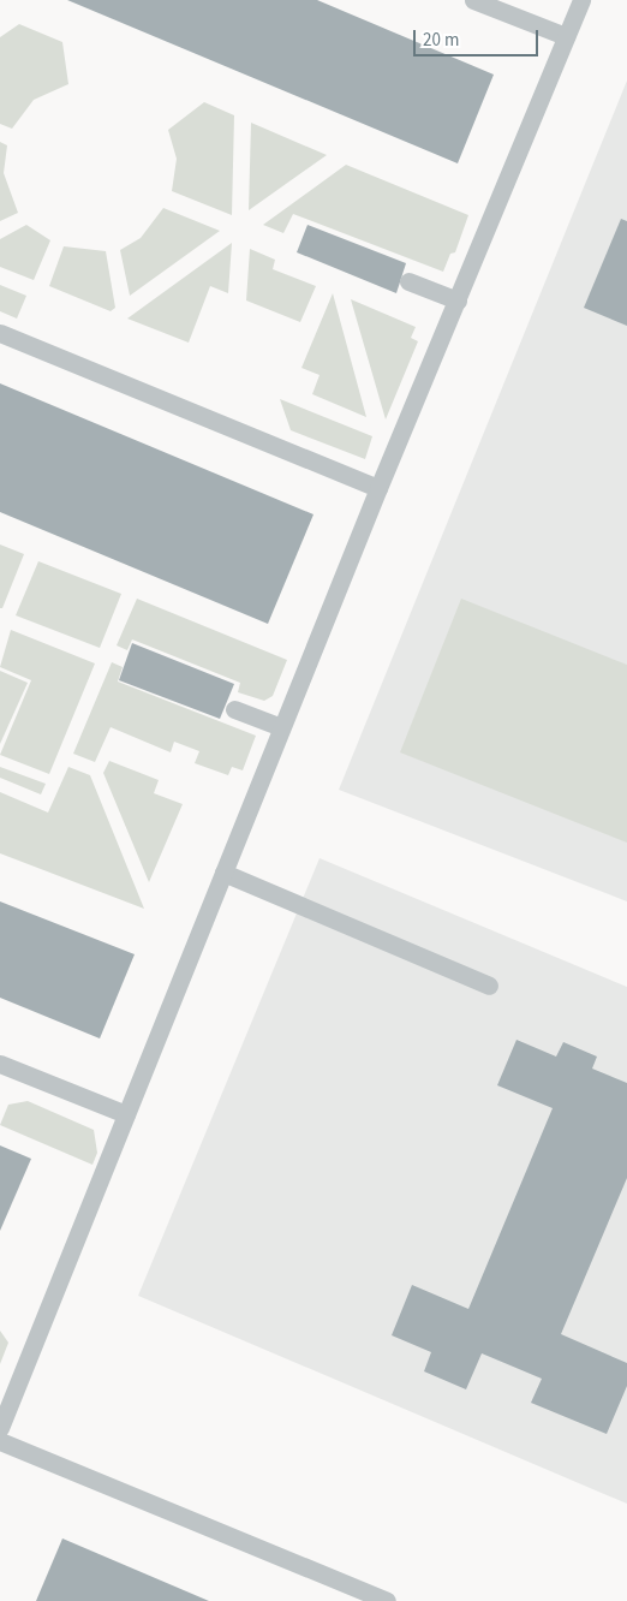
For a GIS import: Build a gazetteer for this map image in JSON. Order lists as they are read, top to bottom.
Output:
{
  "scale_bar": "20 m"
}
